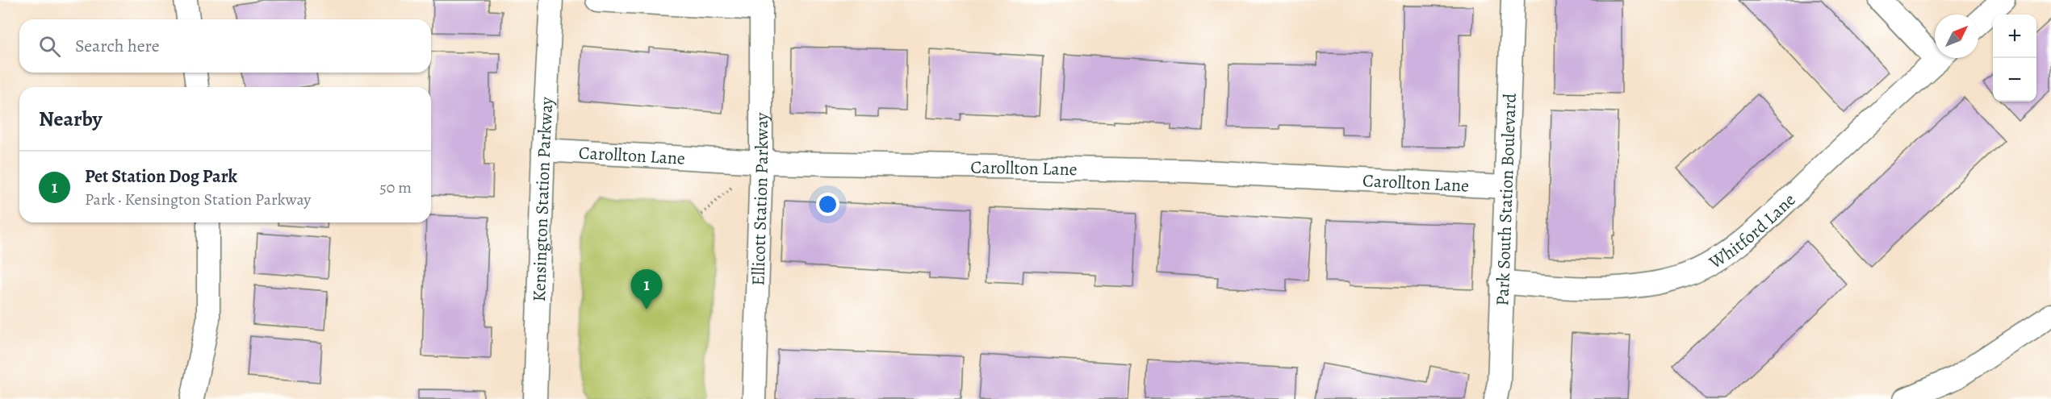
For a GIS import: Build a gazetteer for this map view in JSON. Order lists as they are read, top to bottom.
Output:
{
  "streets": {
    "street": [
      "Carollton Lane",
      "Kensington Station Parkway",
      "Ellicott Station Parkway",
      "Park South Station Boulevard",
      "Whitford Lane"
    ]
  },
  "crossings": [
    ["Carollton Lane", "Kensington Station Parkway"],
    ["Carollton Lane", "Ellicott Station Parkway"],
    ["Carollton Lane", "Park South Station Boulevard"],
    ["Park South Station Boulevard", "Whitford Lane"]
  ],
  "north": "top right",
  "page": {
    "map_buttons": ["+", "−"],
    "search": "Search here",
    "heading": "Nearby",
    "list": [
      {
        "mark": "1",
        "name": "Pet Station Dog Park",
        "note": "Park · Kensington Station Parkway",
        "value": "50 m"
      }
    ],
    "pins": "1"
  }
}
